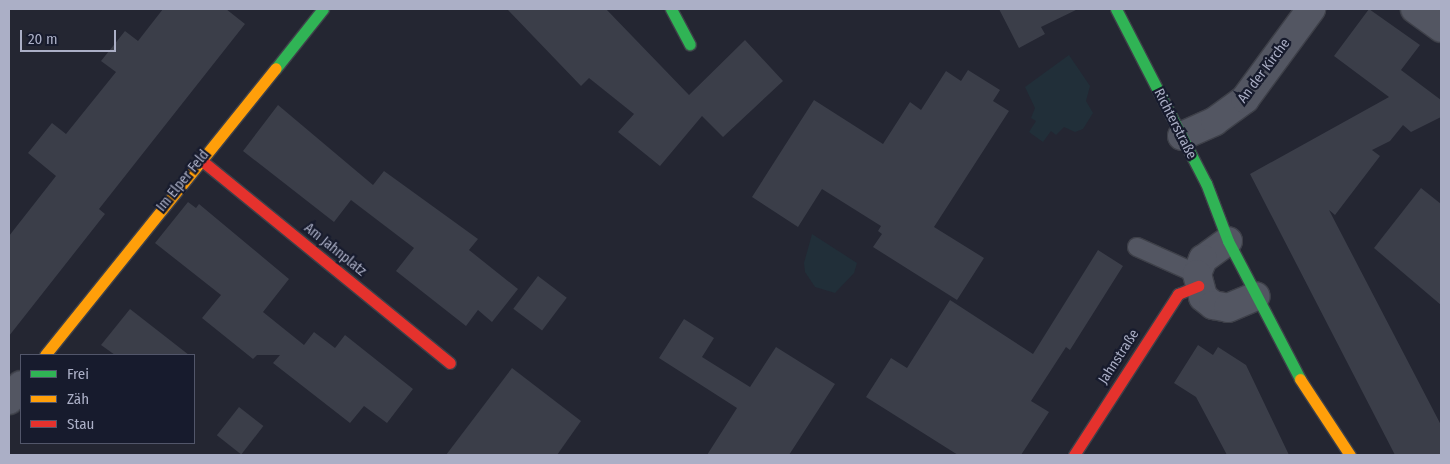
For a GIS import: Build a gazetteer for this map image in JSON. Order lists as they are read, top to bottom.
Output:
{
  "streets": {
    "street": [
      "An der Kirche",
      "Richterstraße",
      "Im Elper Feld",
      "Am Jahnplatz",
      "Jahnstraße"
    ]
  },
  "crossings": [
    ["An der Kirche", "Richterstraße"],
    ["Im Elper Feld", "Am Jahnplatz"]
  ],
  "legend": ["Frei", "Zäh", "Stau"],
  "scale_bar": "20 m"
}
